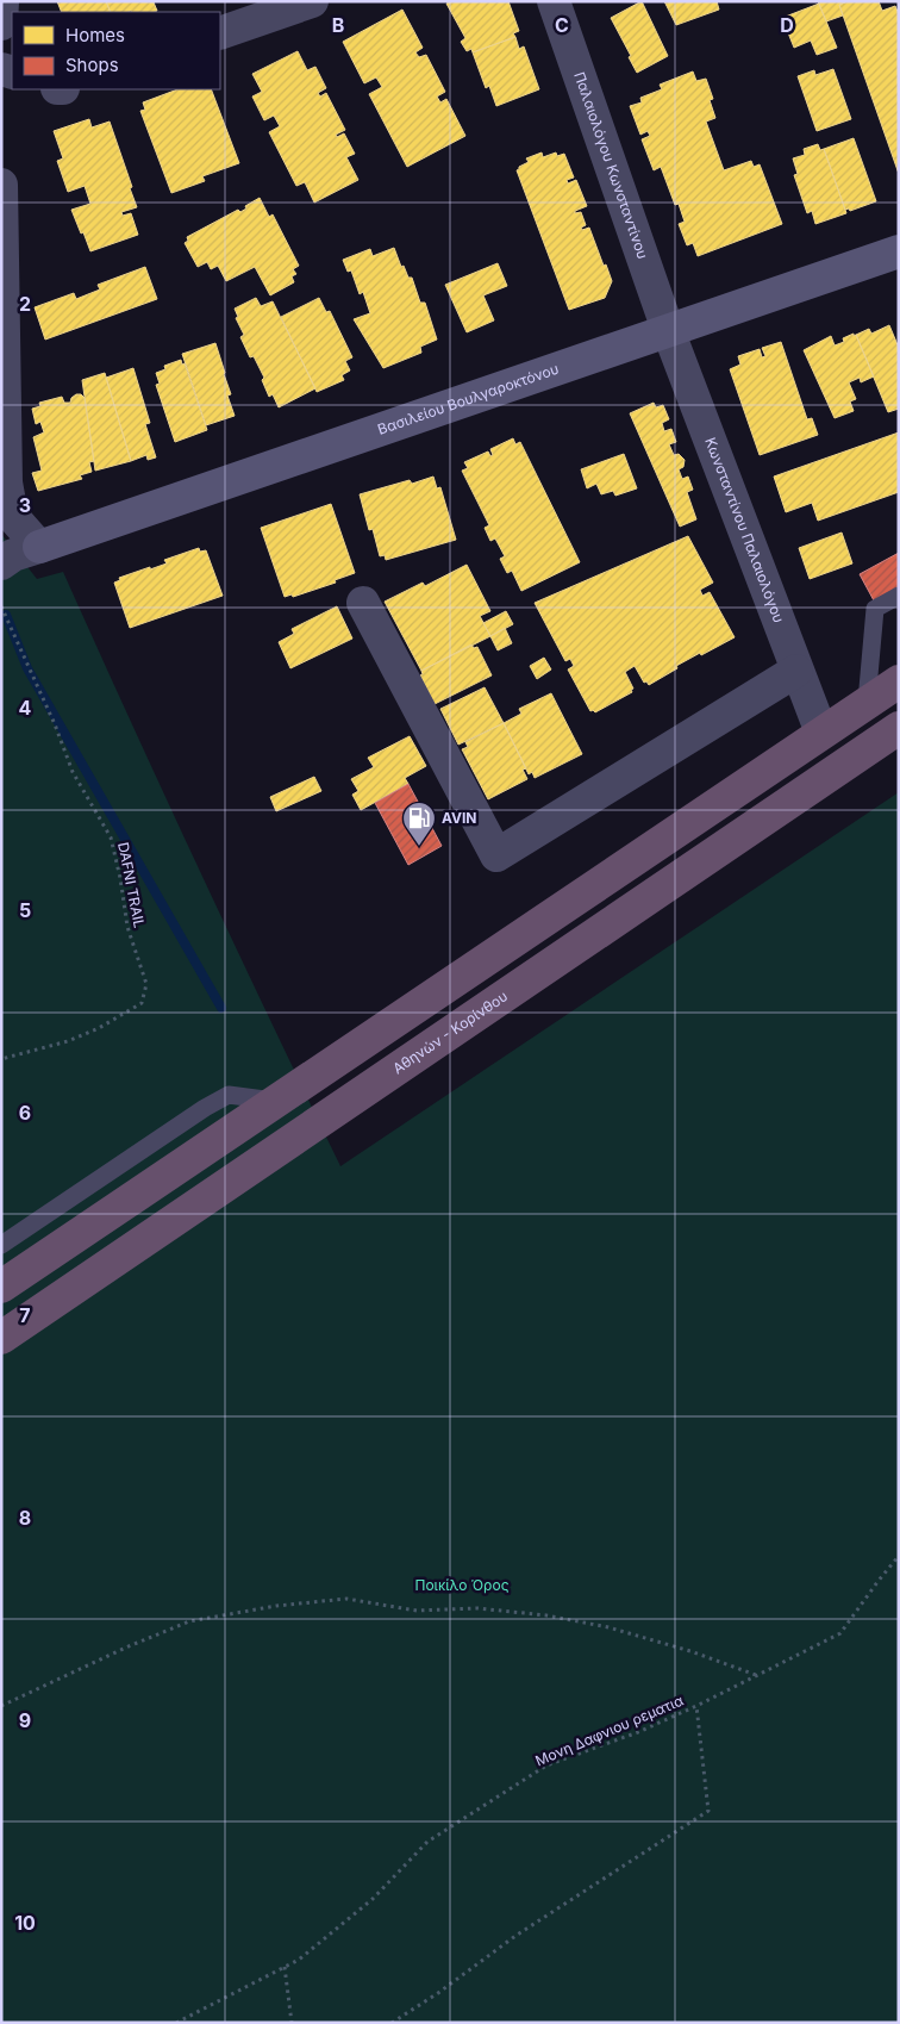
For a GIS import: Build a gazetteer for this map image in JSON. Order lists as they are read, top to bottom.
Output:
{
  "streets": {
    "highway": ["Αθηνών - Κορίνθου"],
    "street": ["Παλαιολόγου Κωνσταντίνου", "Βασιλείου Βουλγαροκτόνου", "Κωνσταντίνου Παλαιολόγου"],
    "path": ["DAFNI TRAIL", "Μονη Δαφνιου ρεματια"]
  },
  "crossings": [
    ["Παλαιολόγου Κωνσταντίνου", "Βασιλείου Βουλγαροκτόνου"],
    ["Παλαιολόγου Κωνσταντίνου", "Κωνσταντίνου Παλαιολόγου"],
    ["Βασιλείου Βουλγαροκτόνου", "Κωνσταντίνου Παλαιολόγου"]
  ],
  "parks": ["Ποικίλο Όρος"],
  "places": {
    "fuel station": ["AVIN"]
  },
  "legend": ["Homes", "Shops"],
  "grid": {
    "columns": ["B", "C", "D"],
    "rows": [
      "2",
      "3",
      "4",
      "5",
      "6",
      "7",
      "8",
      "9",
      "10"
    ]
  }
}
